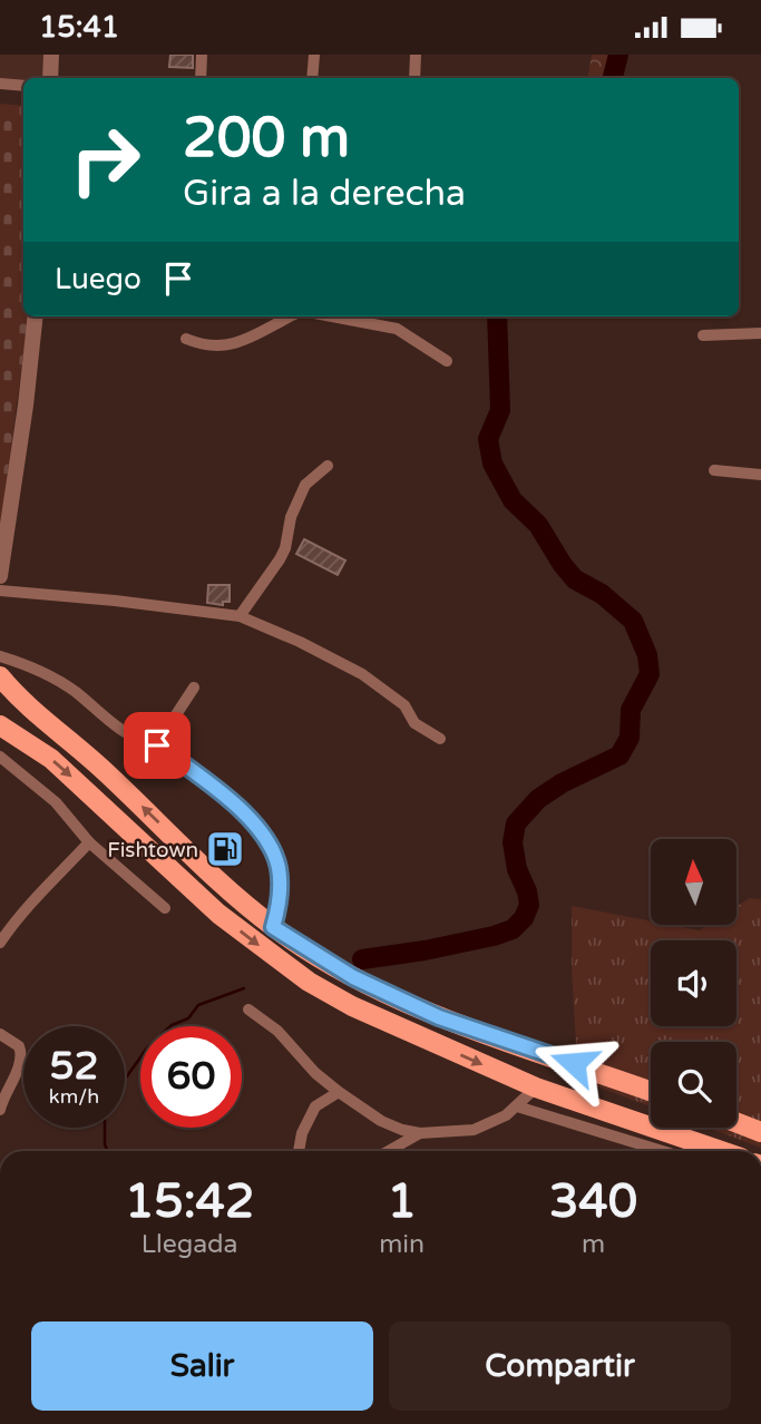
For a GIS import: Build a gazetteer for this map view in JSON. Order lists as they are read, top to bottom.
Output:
{
  "places": {
    "fuel station": ["Fishtown"]
  },
  "north": "top",
  "page": {
    "status": "15:41",
    "turn": ["200 m", "Gira a la derecha"],
    "then": "Luego",
    "speed": "52 km/h",
    "limit": "60",
    "eta": [
      "15:42",
      "Llegada",
      "1",
      "min",
      "340",
      "m"
    ],
    "buttons": ["Salir", "Compartir"]
  }
}
